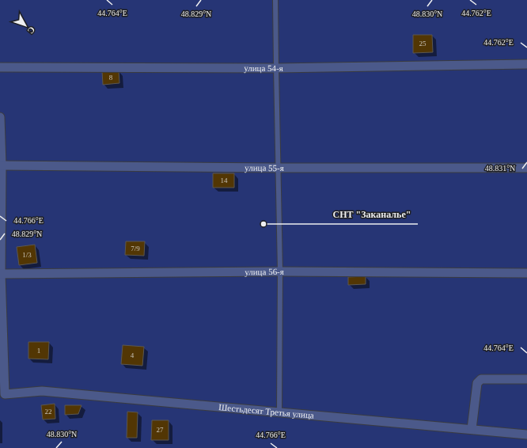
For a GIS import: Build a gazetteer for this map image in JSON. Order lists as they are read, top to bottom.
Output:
{
  "streets": {
    "street": [
      "улица 54-я",
      "улица 55-я",
      "улица 56-я",
      "Шестьдесят Третья улица"
    ]
  },
  "places": ["СНТ \"Заканалье\""],
  "house_numbers": [
    "25",
    "8",
    "14",
    "7/9",
    "1/3",
    "1",
    "4",
    "22",
    "27"
  ],
  "north": "bottom right",
  "coordinates": [
    "44.764°E",
    "44.762°E",
    "48.829°N",
    "48.830°N",
    "48.831°N",
    "44.766°E"
  ]
}
